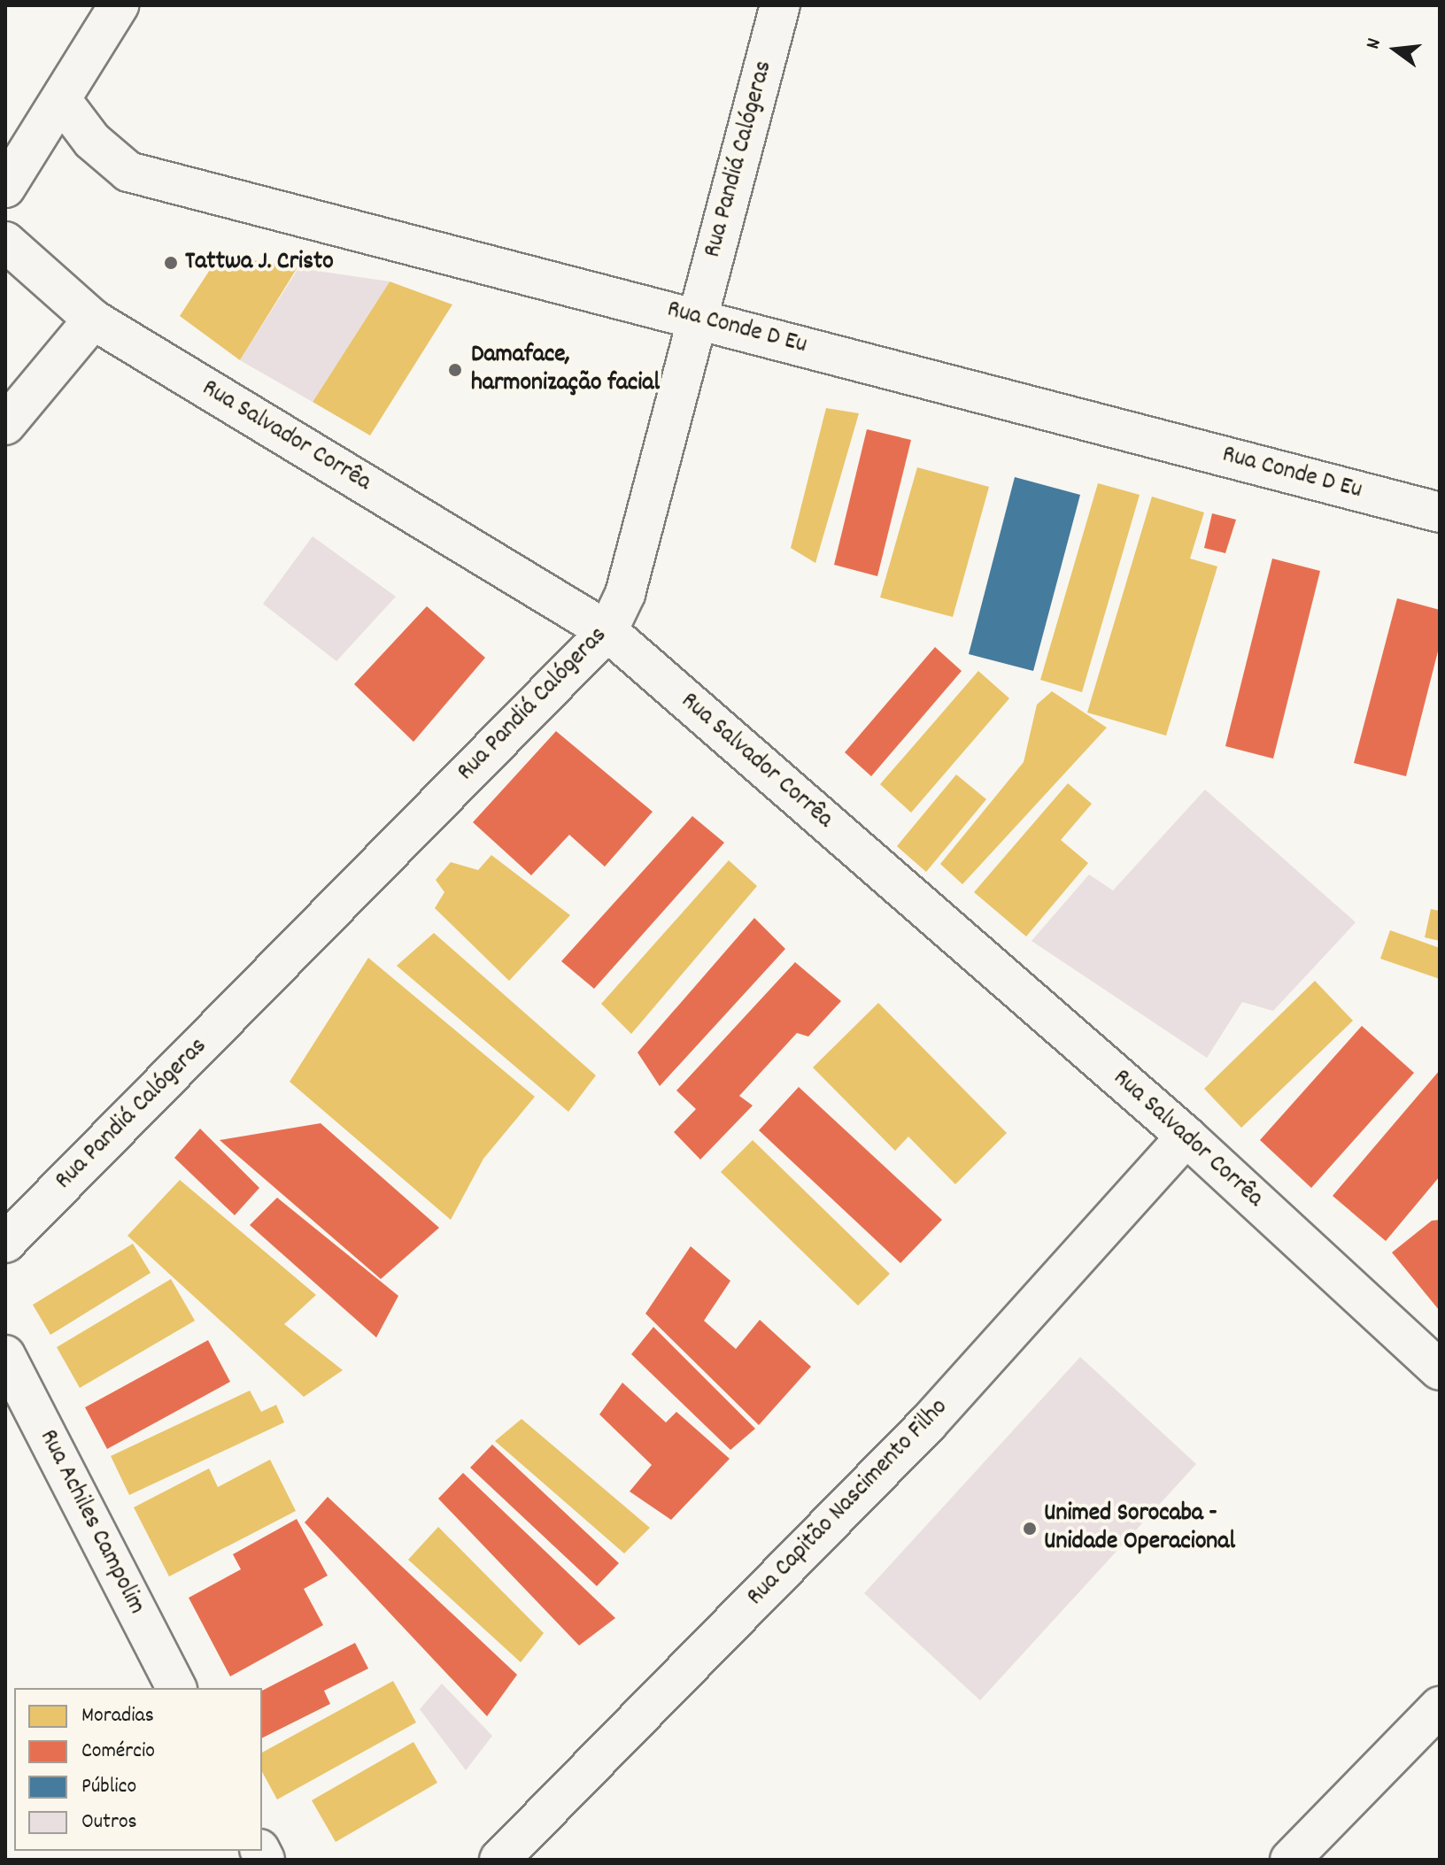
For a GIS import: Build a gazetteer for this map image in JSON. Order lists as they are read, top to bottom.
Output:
{
  "streets": {
    "street": [
      "Rua Pandiá Calógeras",
      "Rua Conde D Eu",
      "Rua Salvador Corrêa",
      "Rua Capitão Nascimento Filho",
      "Rua Achiles Campolim"
    ]
  },
  "crossings": [
    ["Rua Pandiá Calógeras", "Rua Conde D Eu"],
    ["Rua Pandiá Calógeras", "Rua Salvador Corrêa"],
    ["Rua Salvador Corrêa", "Rua Capitão Nascimento Filho"]
  ],
  "places": ["Tattwa J. Cristo", "Damaface, harmonização facial", "Unimed Sorocaba - Unidade Operacional"],
  "legend": [
    "Moradias",
    "Comércio",
    "Público",
    "Outros"
  ],
  "north": "left"
}
